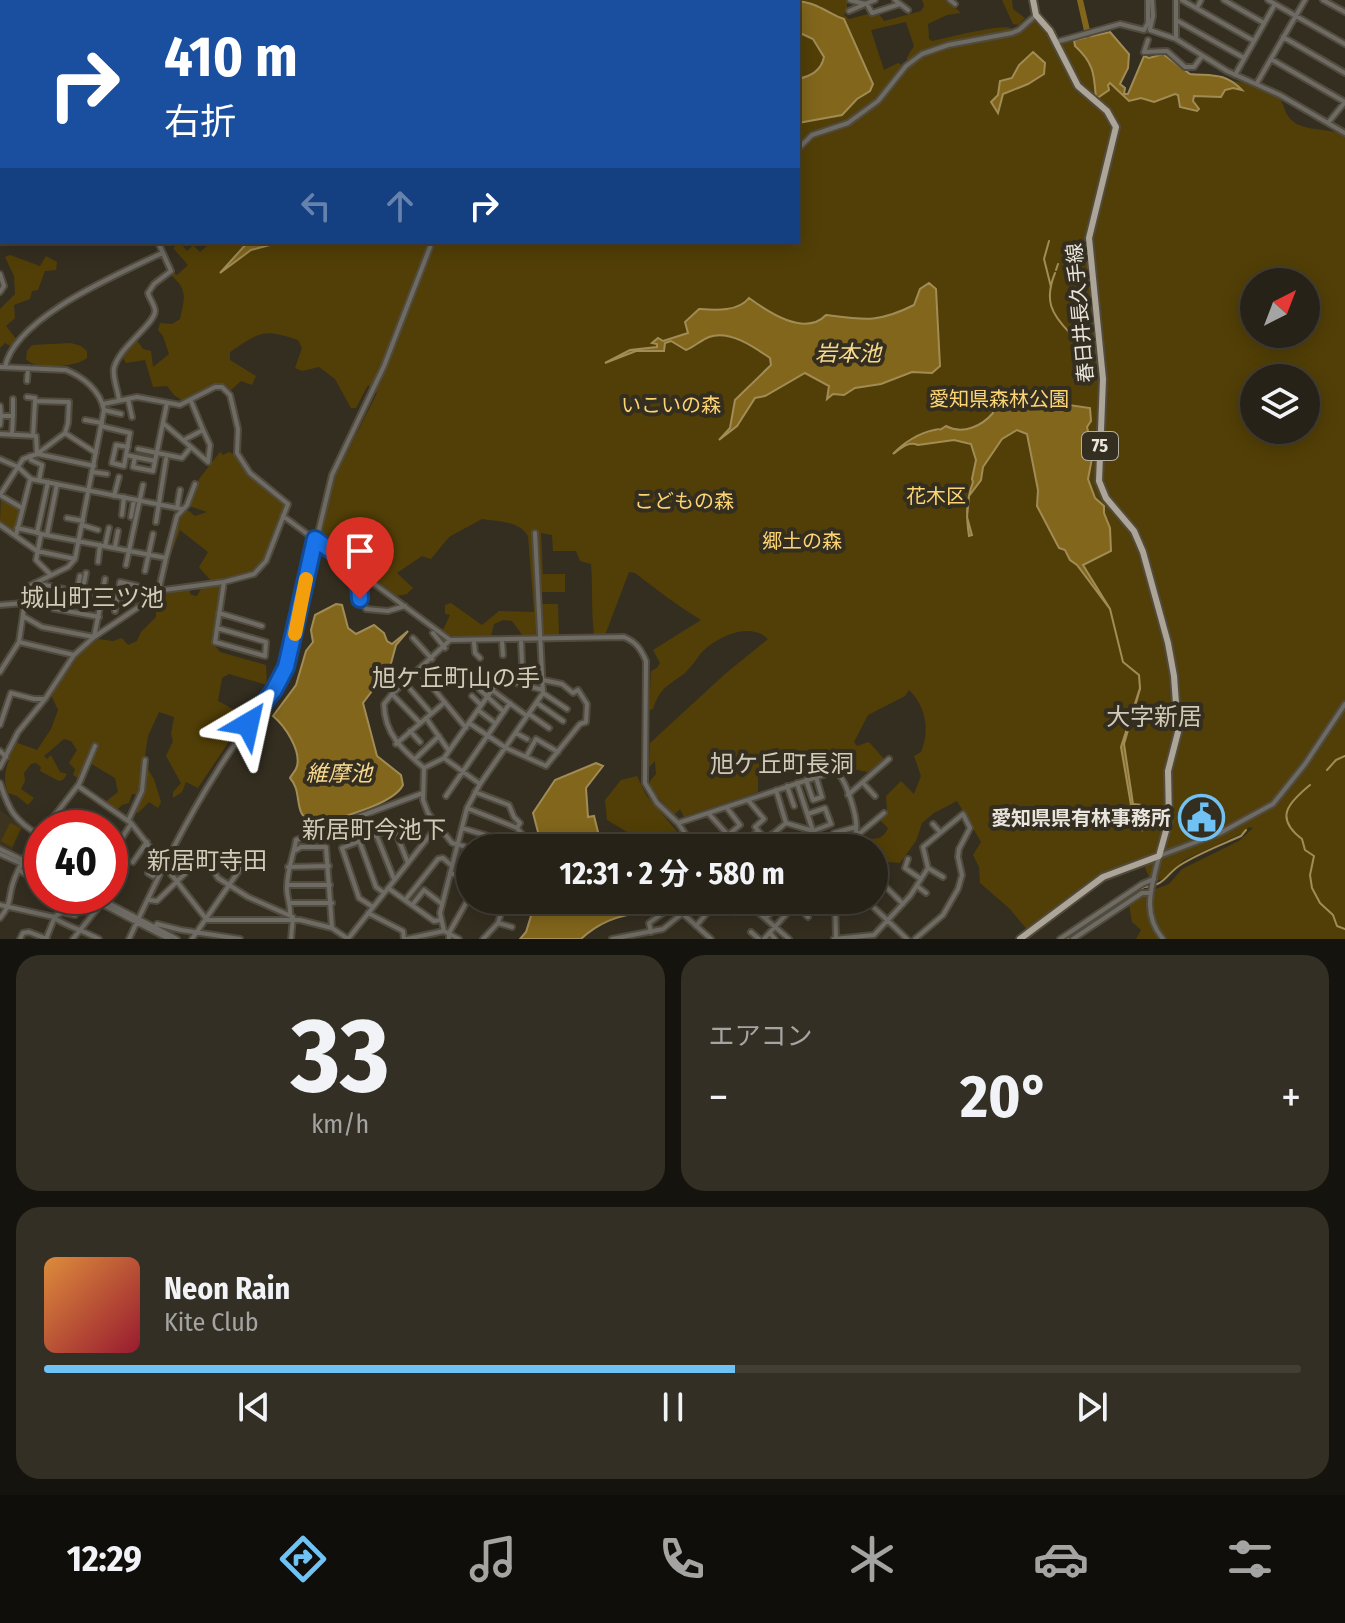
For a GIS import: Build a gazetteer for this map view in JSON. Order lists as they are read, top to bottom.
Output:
{
  "streets": {
    "main road": ["春日井長久手線", "75"]
  },
  "districts": [
    "城山町三ツ池",
    "旭ケ丘町山の手",
    "大字新居",
    "旭ケ丘町長洞",
    "新居町今池下",
    "新居町寺田"
  ],
  "water": ["岩本池", "維摩池"],
  "parks": [
    "愛知県森林公園",
    "いこいの森",
    "花木区",
    "こどもの森",
    "郷土の森"
  ],
  "places": {
    "public building": ["愛知県県有林事務所"]
  },
  "north": "top right",
  "page": {
    "turn": ["410 m", "右折"],
    "limit": "40",
    "trip": "12:31 · 2 分 · 580 m",
    "tile": [
      ["33", "km/h"],
      "エアコン"
    ],
    "heat": ["−", "20°", "+"],
    "song": ["Neon Rain", "Kite Club"],
    "tabs": "12:29"
  }
}
